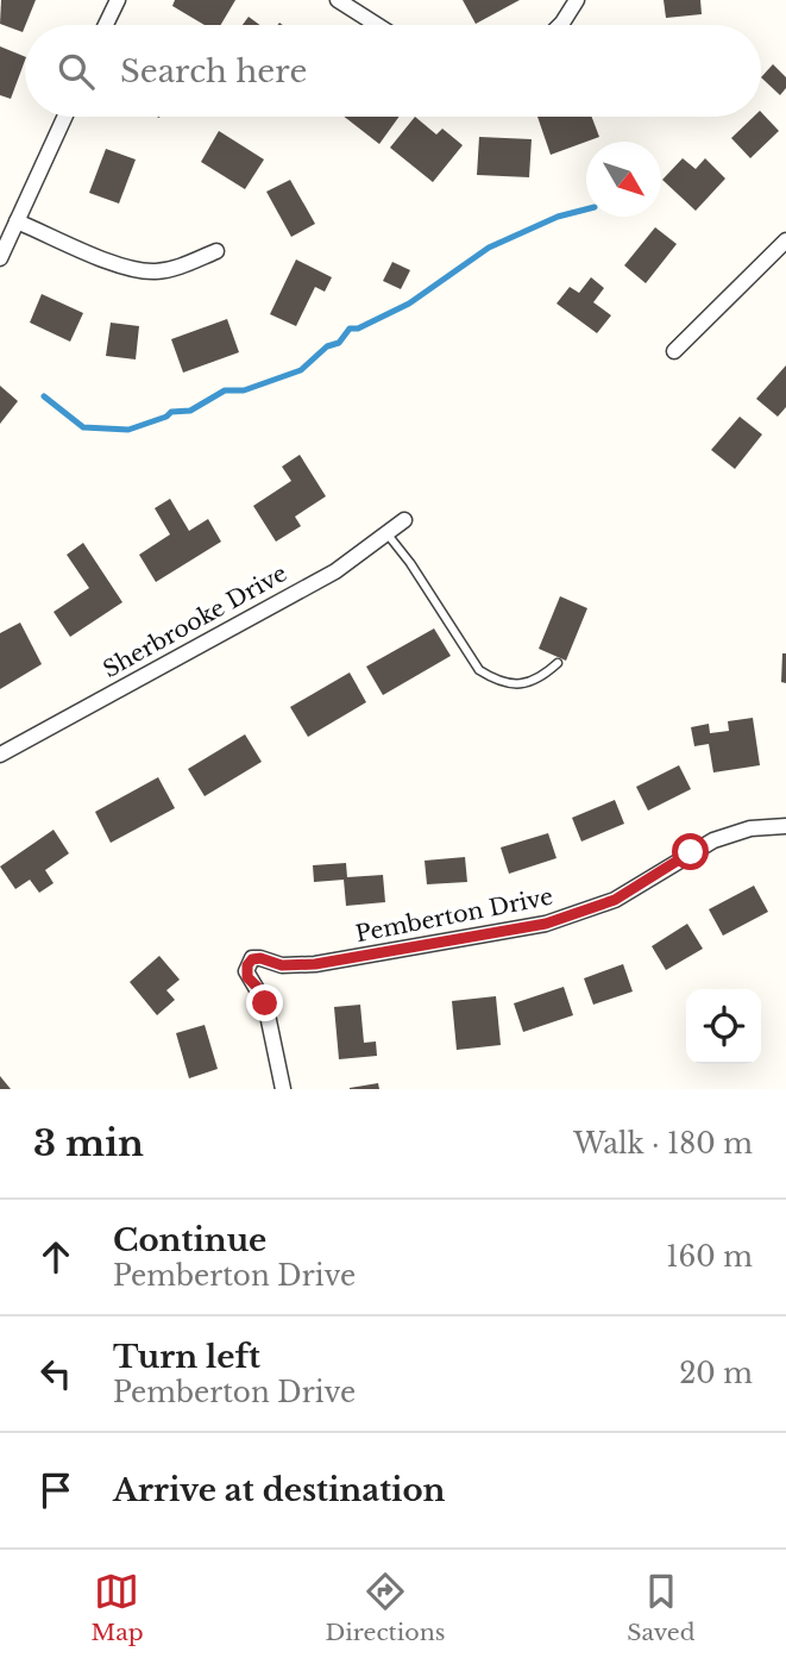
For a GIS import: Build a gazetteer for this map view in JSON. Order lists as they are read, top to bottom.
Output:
{
  "streets": {
    "street": ["Sherbrooke Drive", "Pemberton Drive"]
  },
  "north": "bottom right",
  "page": {
    "search": "Search here",
    "heading": ["3 min", "Walk · 180 m"],
    "list": [
      ["Continue", "Pemberton Drive", "160 m"],
      ["Turn left", "Pemberton Drive", "20 m"],
      "Arrive at destination"
    ],
    "nav": ["Map", "Directions", "Saved"]
  }
}
